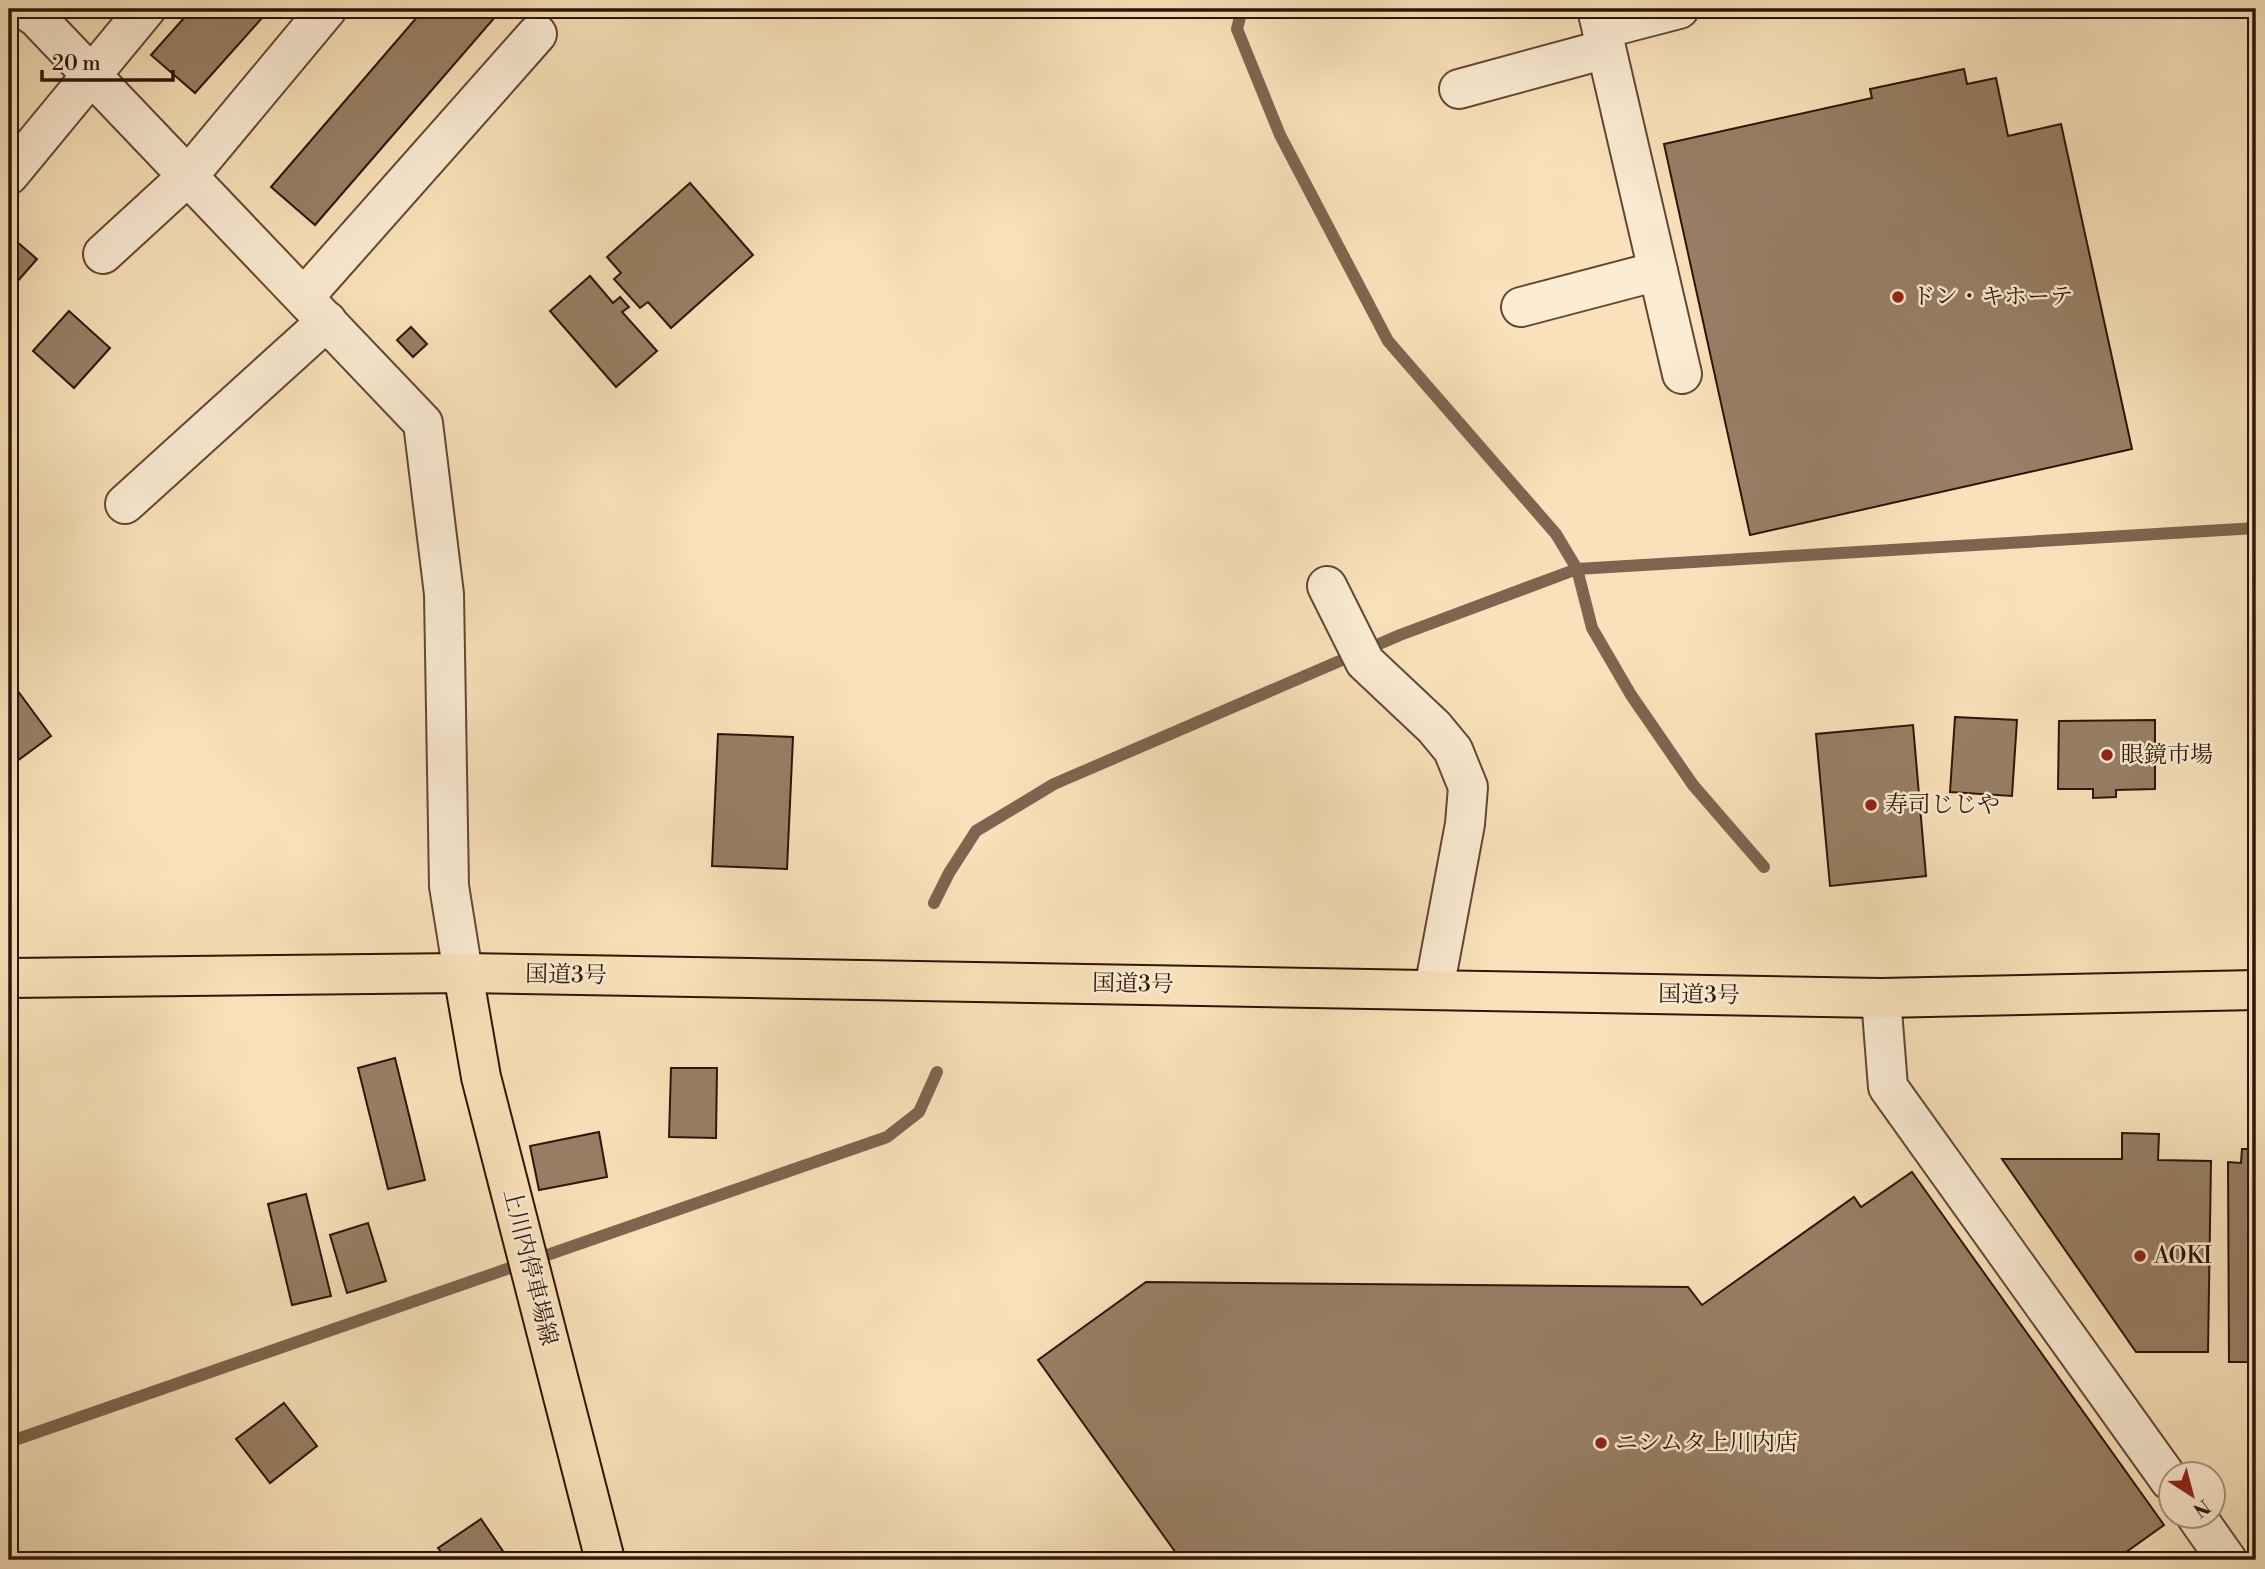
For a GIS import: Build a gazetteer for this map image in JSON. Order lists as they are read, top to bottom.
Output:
{
  "streets": {
    "main road": ["国道3号", "上川内停車場線"]
  },
  "crossings": [
    ["国道3号", "上川内停車場線"]
  ],
  "places": [
    "ドン・キホーテ",
    "眼鏡市場",
    "寿司じじや",
    "AOKI",
    "ニシムタ上川内店"
  ],
  "scale_bar": "20 m",
  "north": "bottom right"
}
